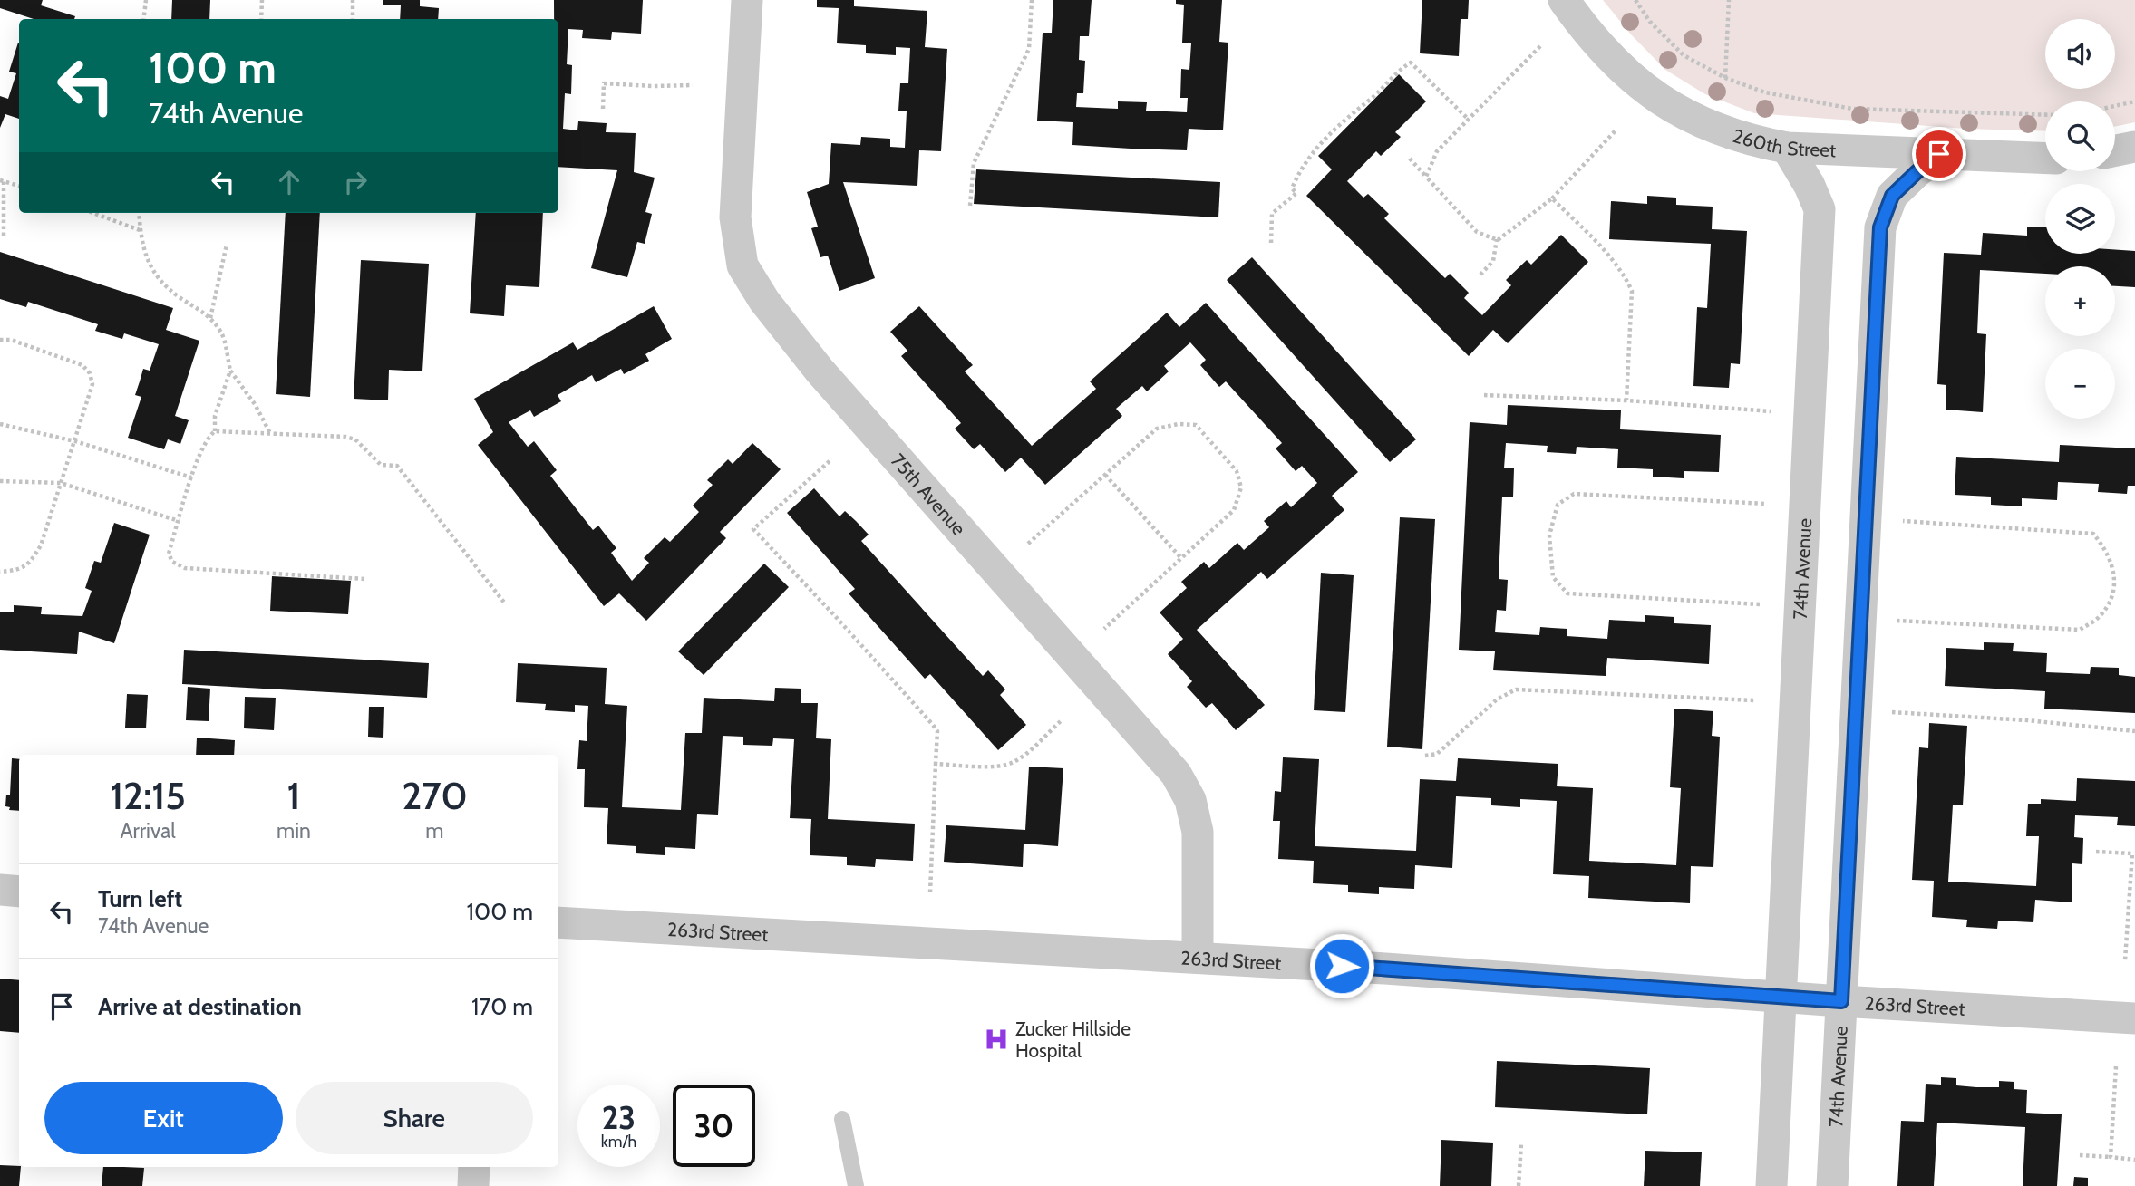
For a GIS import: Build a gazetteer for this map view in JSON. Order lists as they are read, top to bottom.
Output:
{
  "streets": {
    "street": [
      "260th Street",
      "75th Avenue",
      "74th Avenue",
      "263rd Street"
    ]
  },
  "crossings": [
    ["260th Street", "74th Avenue"],
    ["75th Avenue", "263rd Street"],
    ["74th Avenue", "263rd Street"]
  ],
  "places": {
    "hospital": ["Zucker Hillside Hospital"]
  },
  "page": {
    "map_buttons": ["+", "−"],
    "turn": ["100 m", "74th Avenue"],
    "eta": [
      "12:15",
      "Arrival",
      "1",
      "min",
      "270",
      "m"
    ],
    "list": [
      {
        "name": "Turn left",
        "note": "74th Avenue",
        "value": "100 m"
      },
      {
        "name": "Arrive at destination",
        "value": "170 m"
      }
    ],
    "buttons": ["Exit", "Share"],
    "speed": "23 km/h",
    "limit": "30"
  }
}
